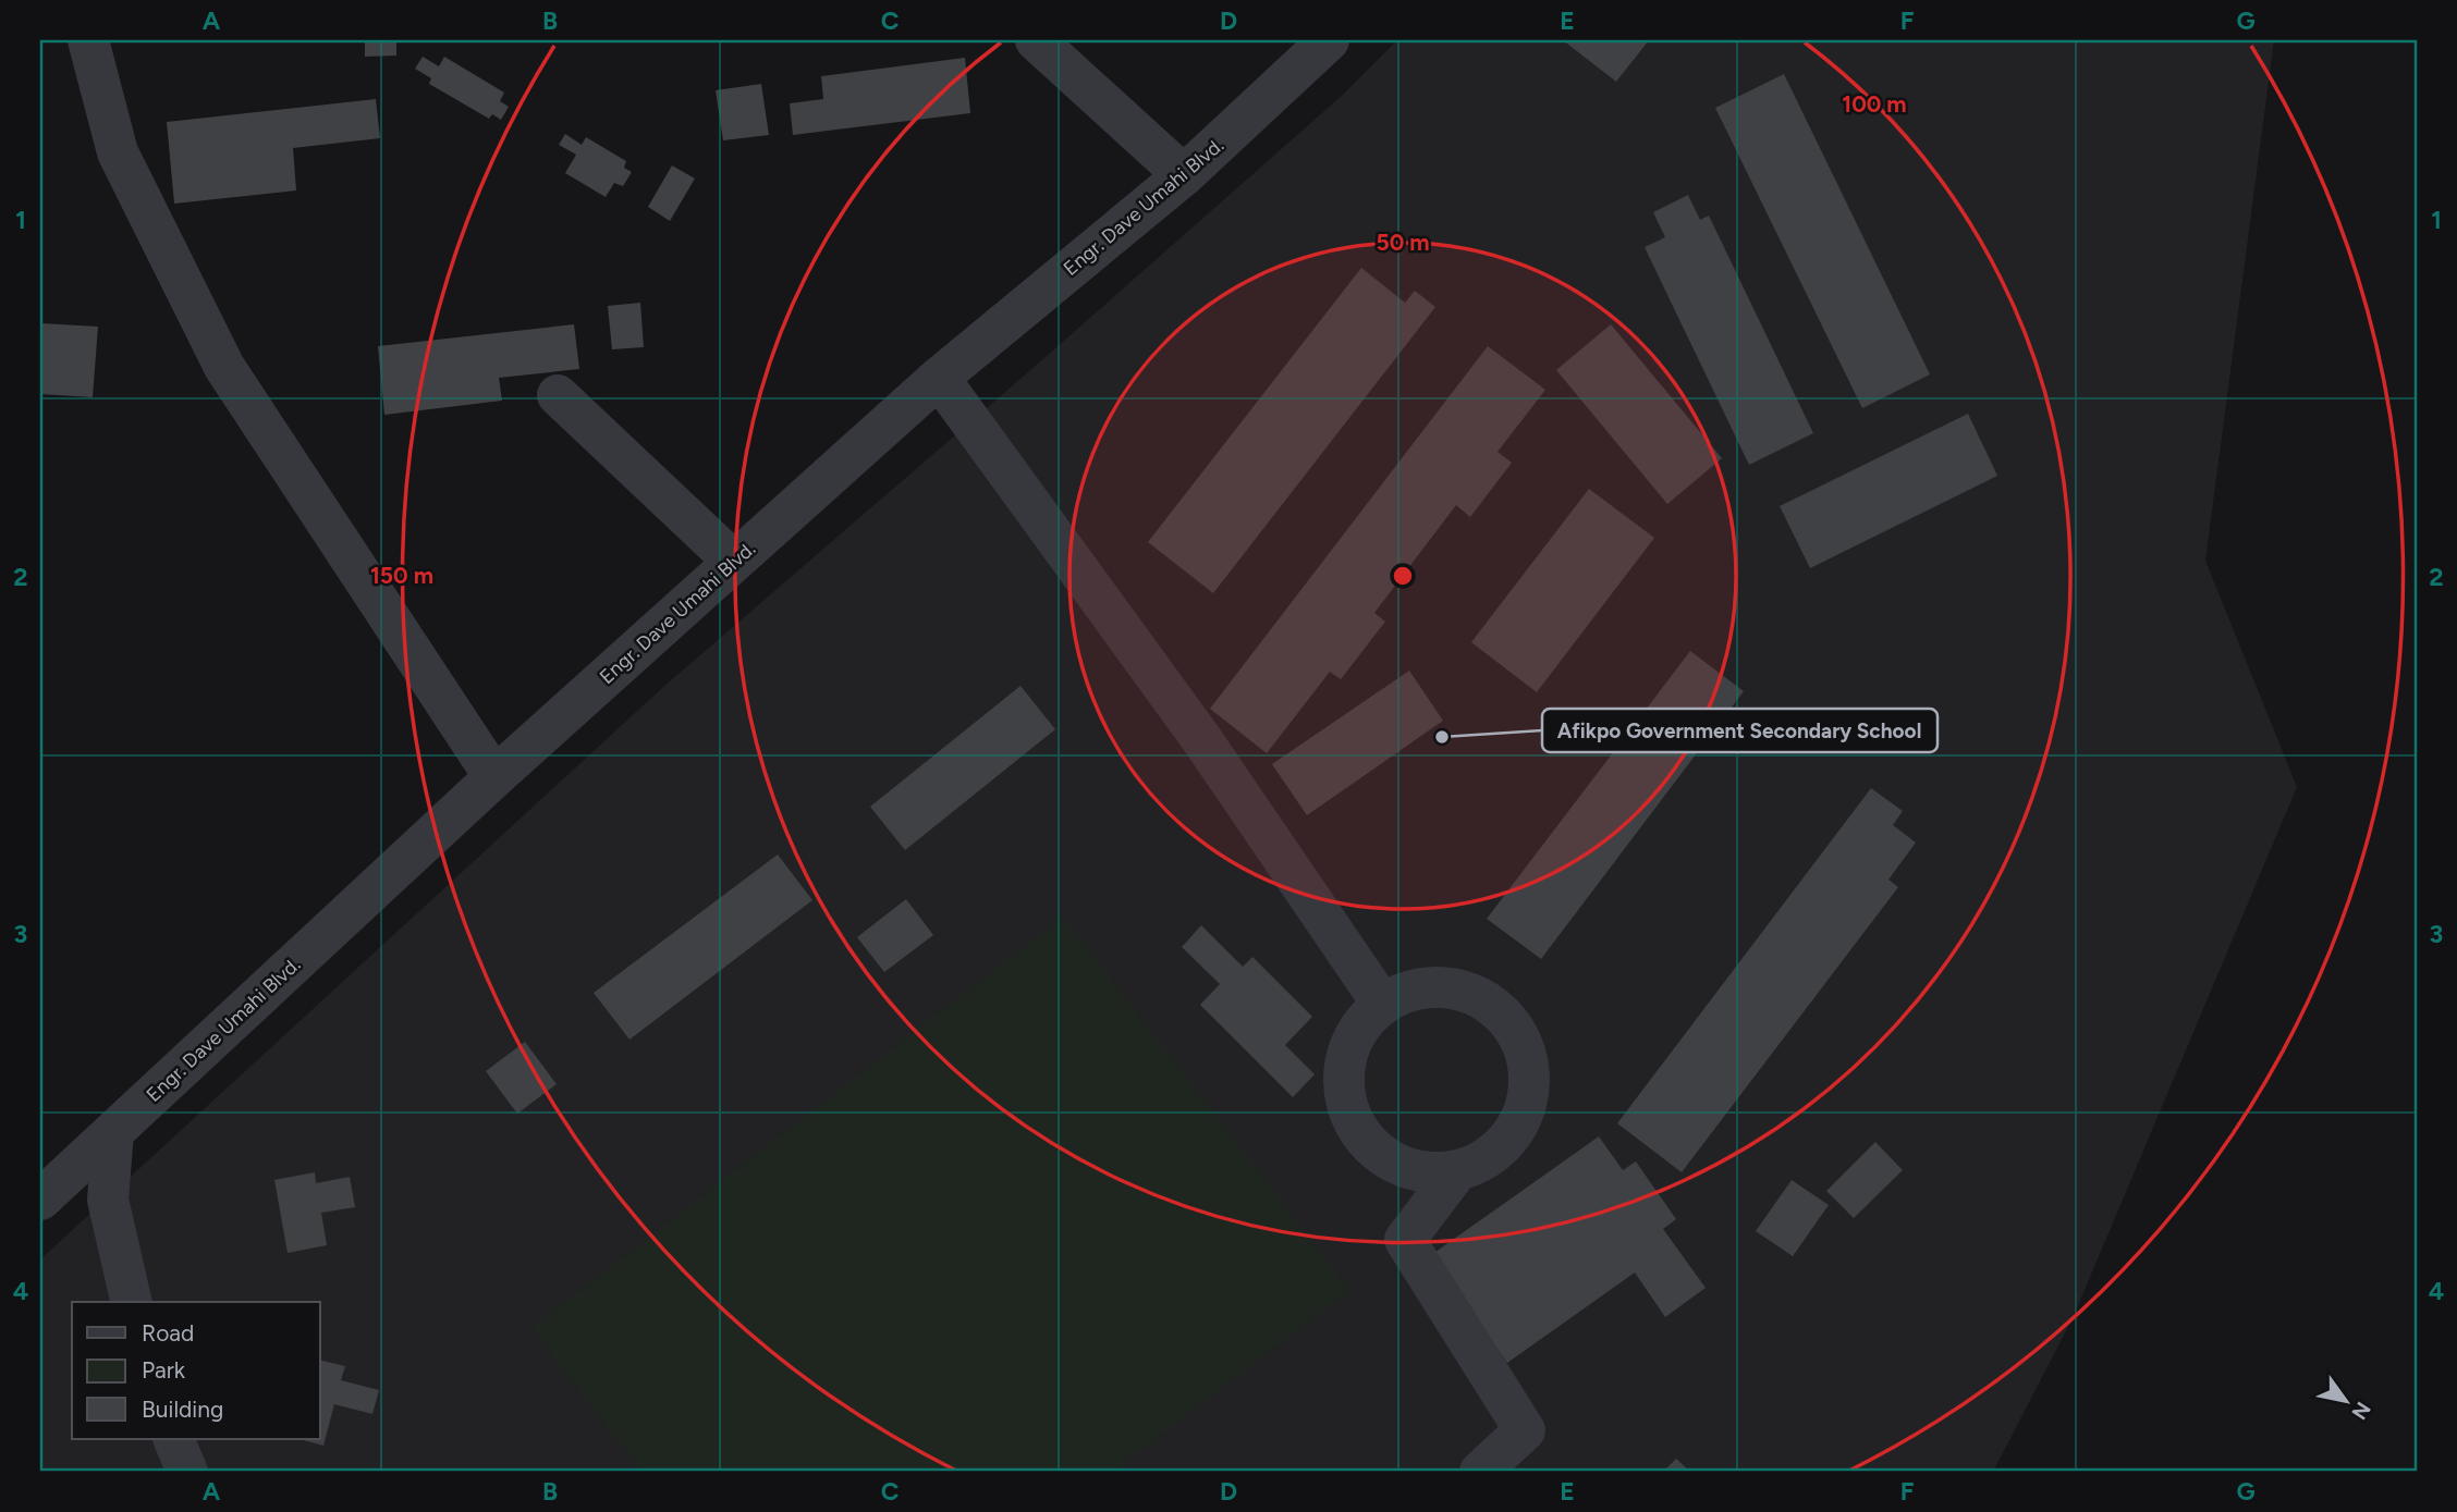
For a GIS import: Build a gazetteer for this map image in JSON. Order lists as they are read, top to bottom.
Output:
{
  "streets": {
    "street": ["Engr. Dave Umahi Blvd."]
  },
  "places": ["Afikpo Government Secondary School"],
  "legend": ["Road", "Park", "Building"],
  "north": "bottom right",
  "grid": {
    "columns": [
      "A",
      "B",
      "C",
      "D",
      "E",
      "F",
      "G"
    ],
    "rows": [
      "1",
      "2",
      "3",
      "4"
    ]
  },
  "rings": ["100 m", "50 m", "150 m"]
}
